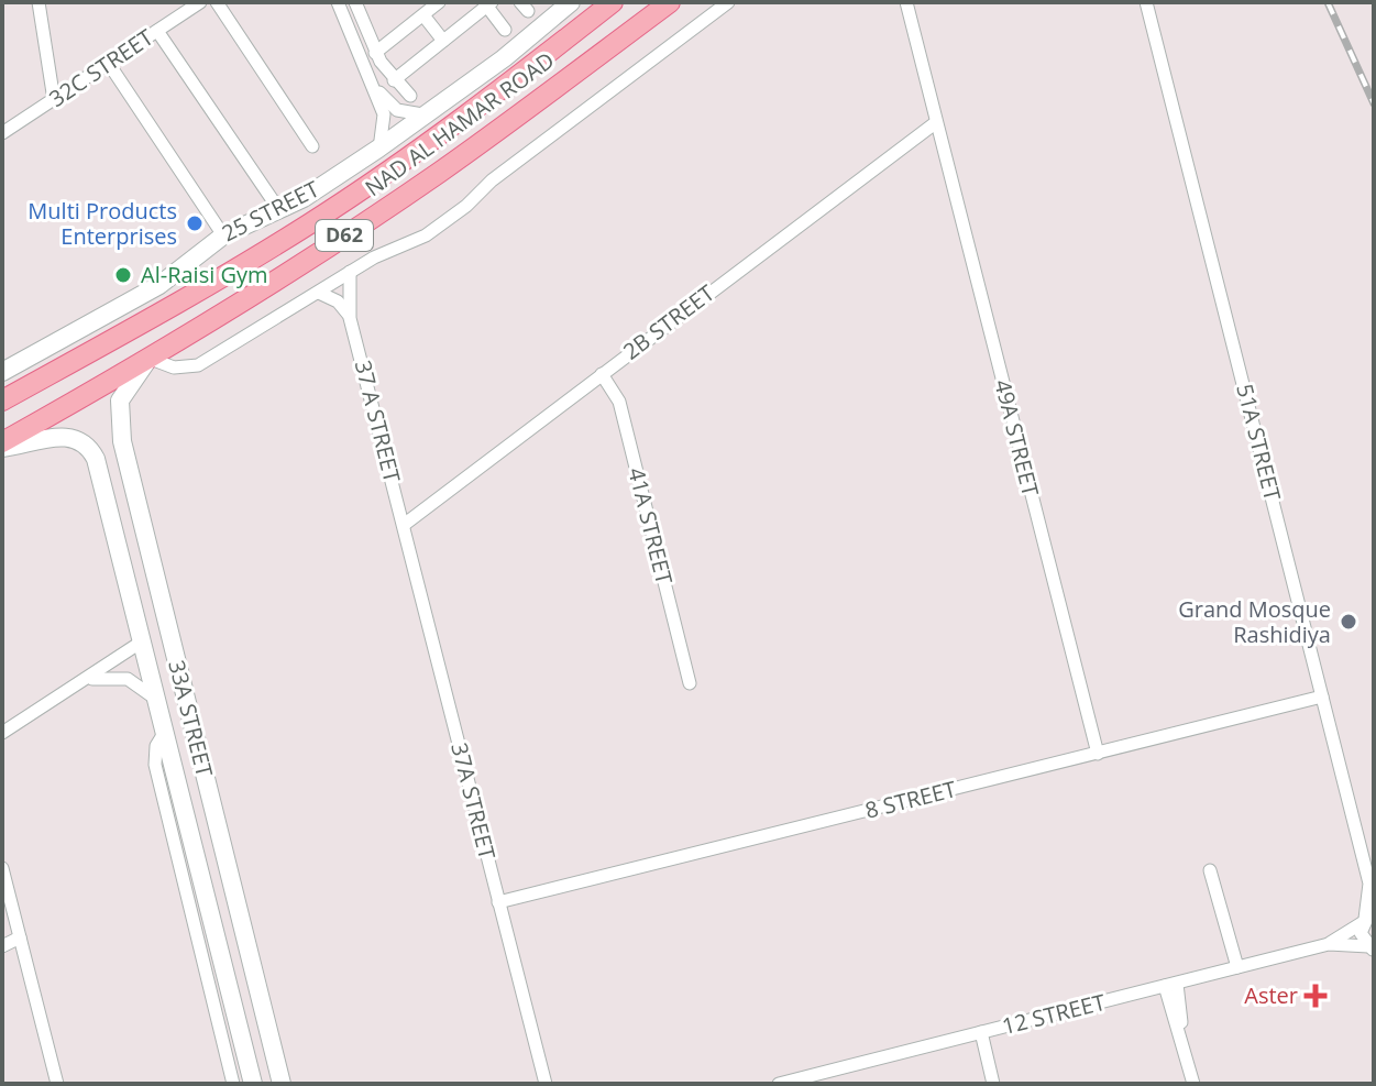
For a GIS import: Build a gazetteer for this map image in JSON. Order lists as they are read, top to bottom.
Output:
{
  "streets": {
    "main road": ["NAD AL HAMAR ROAD", "D62"],
    "street": [
      "32C STREET",
      "25 STREET",
      "2B STREET",
      "37 A STREET",
      "49A STREET",
      "51A STREET",
      "41A STREET",
      "33A STREET",
      "8 STREET",
      "37A STREET",
      "12 STREET"
    ]
  },
  "crossings": [
    ["NAD AL HAMAR ROAD", "33A STREET"],
    ["2B STREET", "37 A STREET"],
    ["2B STREET", "49A STREET"],
    ["2B STREET", "41A STREET"],
    ["2B STREET", "37A STREET"],
    ["37 A STREET", "37A STREET"],
    ["49A STREET", "8 STREET"],
    ["51A STREET", "8 STREET"],
    ["51A STREET", "12 STREET"],
    ["8 STREET", "37A STREET"]
  ],
  "places": {
    "other": ["Multi Products Enterprises", "Al-Raisi Gym", "Grand Mosque Rashidiya"],
    "health": ["Aster"]
  }
}
